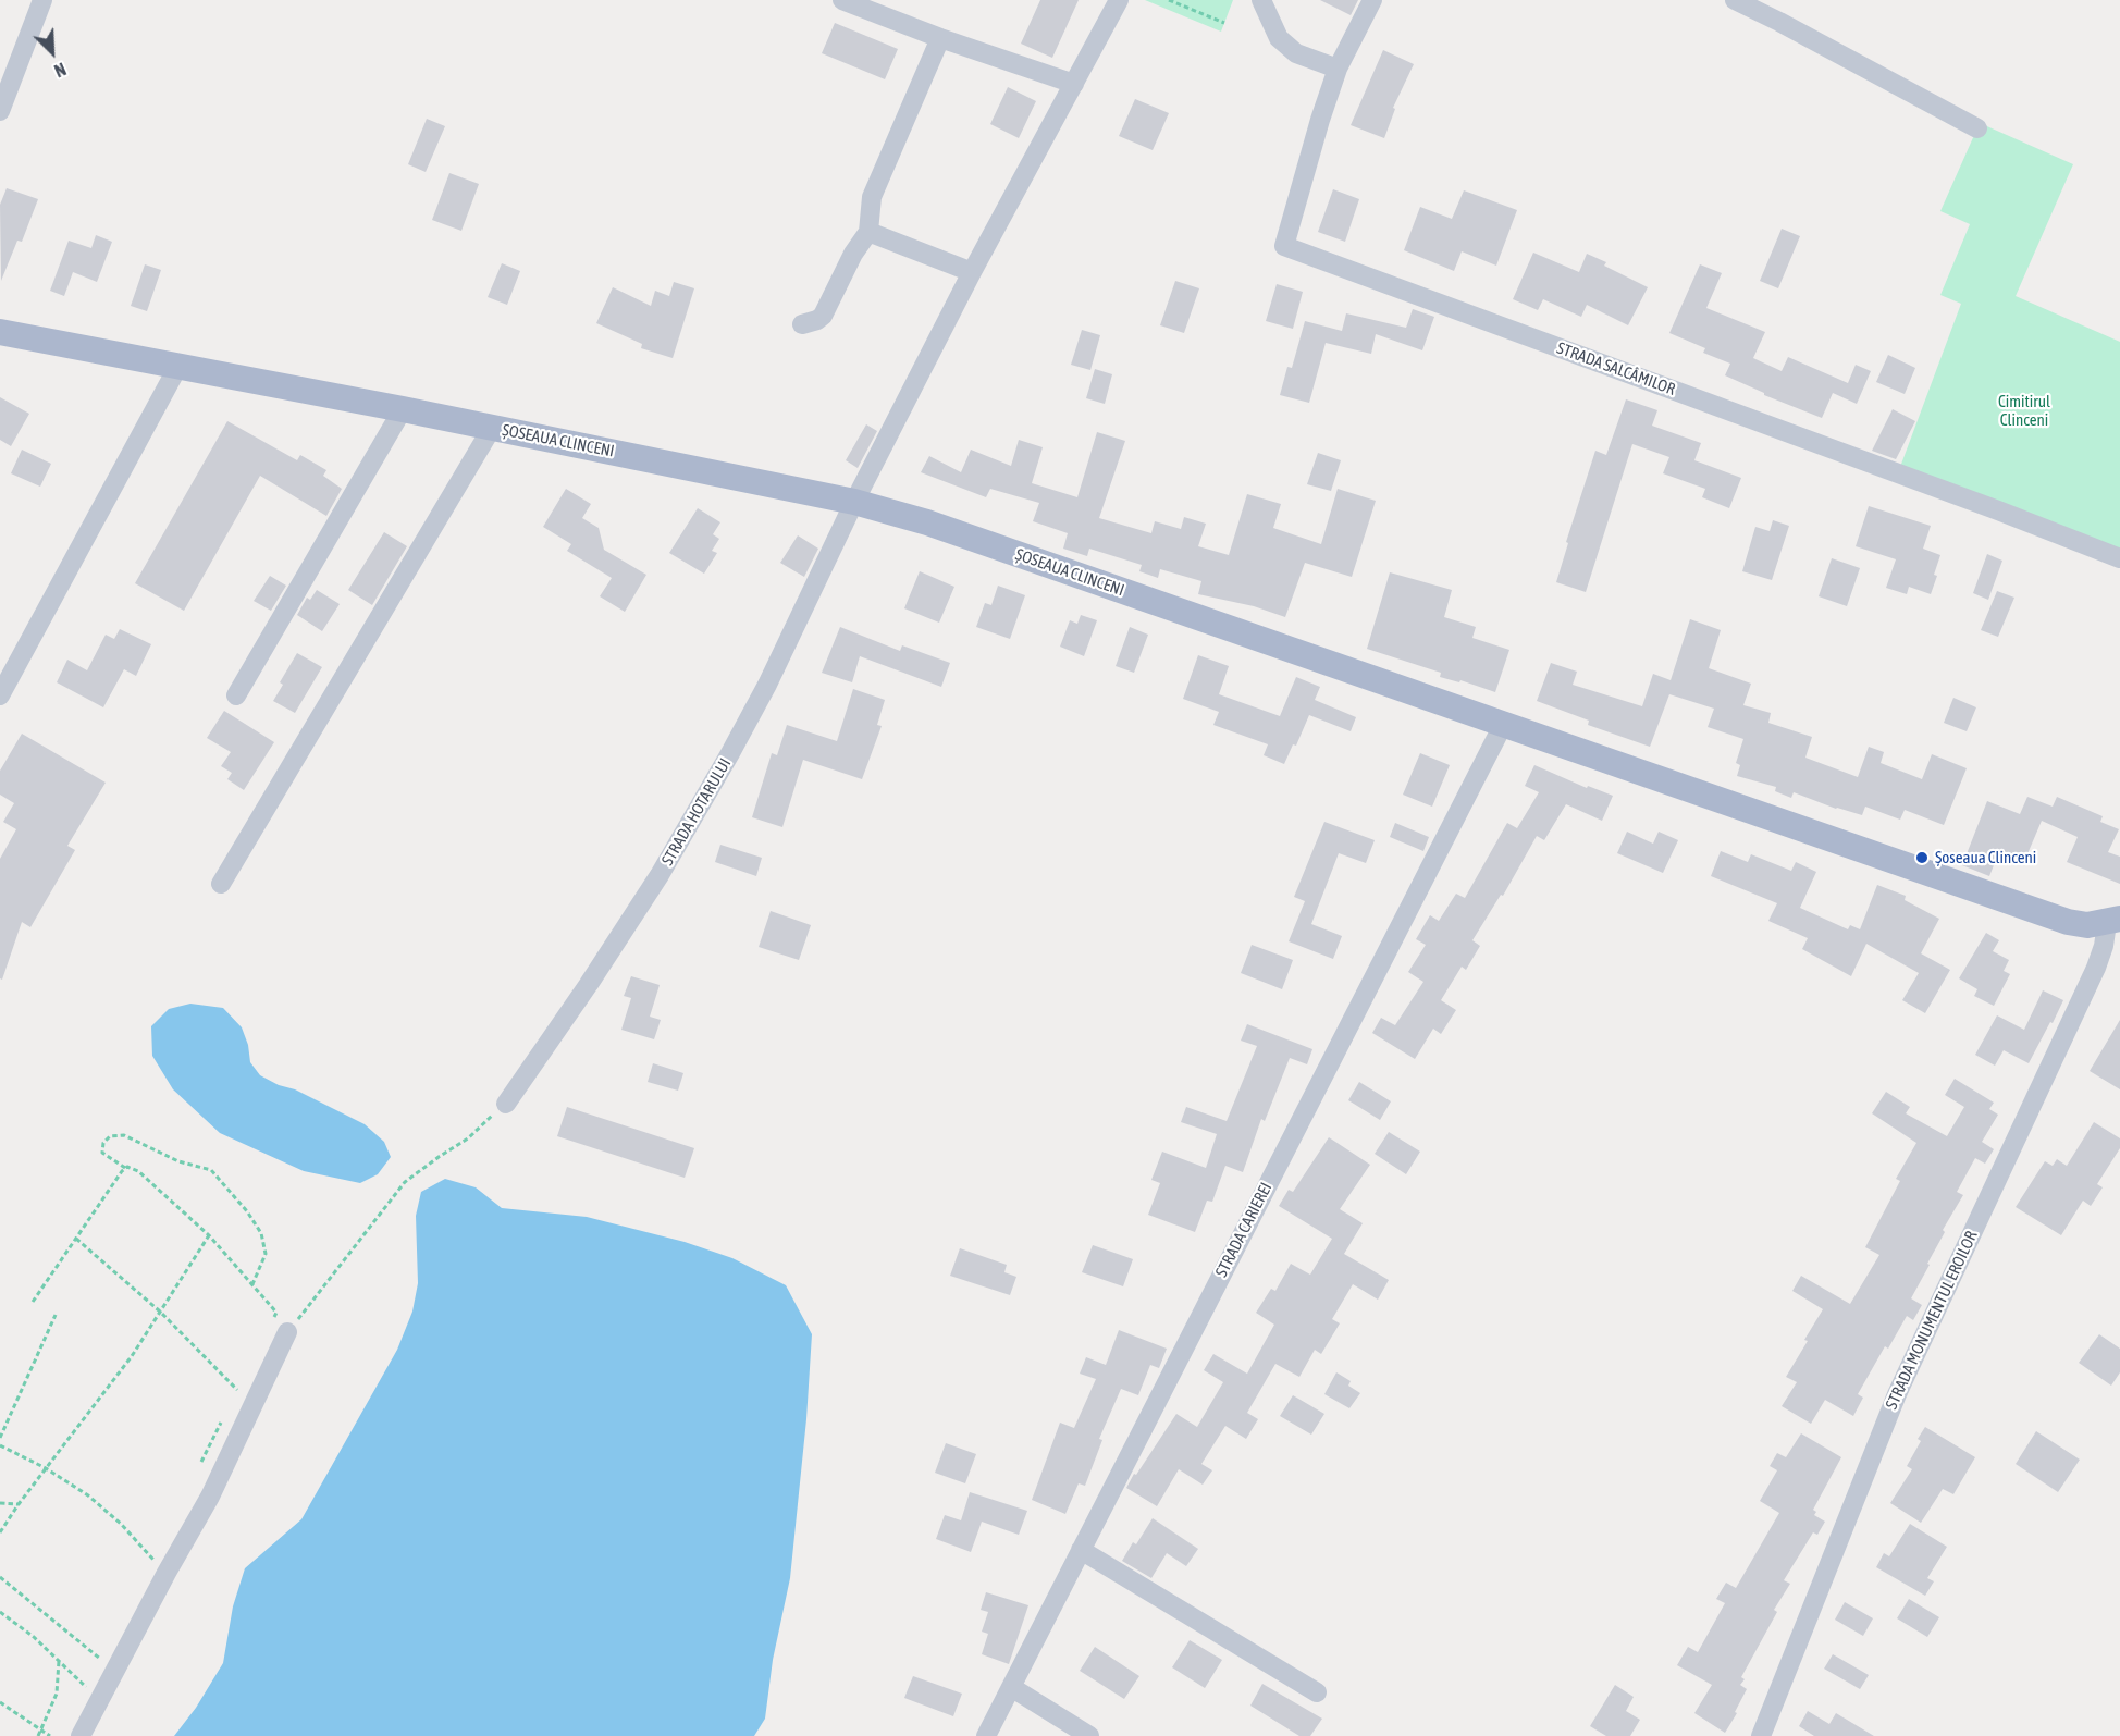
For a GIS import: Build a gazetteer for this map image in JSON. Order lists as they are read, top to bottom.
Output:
{
  "streets": {
    "main road": ["ȘOSEAUA CLINCENI"],
    "street": [
      "STRADA SALCÂMILOR",
      "STRADA HOTARULUI",
      "STRADA CARIEREI",
      "STRADA MONUMENTUL EROILOR"
    ]
  },
  "crossings": [
    ["ȘOSEAUA CLINCENI", "STRADA HOTARULUI"],
    ["ȘOSEAUA CLINCENI", "STRADA CARIEREI"],
    ["ȘOSEAUA CLINCENI", "STRADA MONUMENTUL EROILOR"]
  ],
  "parks": ["Cimitirul Clinceni"],
  "places": ["Șoseaua Clinceni"],
  "north": "bottom right"
}
